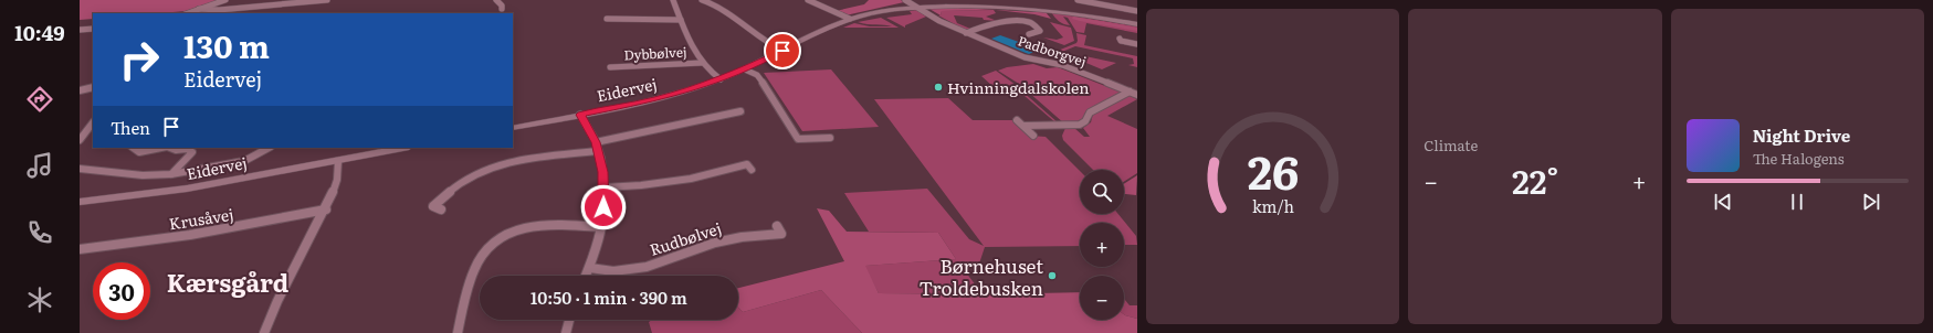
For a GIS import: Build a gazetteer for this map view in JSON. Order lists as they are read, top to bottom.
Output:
{
  "streets": {
    "street": [
      "Padborgvej",
      "Dybbølvej",
      "Eidervej",
      "Krusåvej",
      "Rudbølvej"
    ]
  },
  "crossings": [
    ["Padborgvej", "Eidervej"],
    ["Dybbølvej", "Eidervej"]
  ],
  "districts": ["Kærsgård"],
  "places": ["Hvinningdalskolen", "Børnehuset Troldebusken"],
  "page": {
    "tabs": "10:49",
    "tile": "Climate",
    "turn": ["130 m", "Eidervej"],
    "then": "Then",
    "song": ["Night Drive", "The Halogens"],
    "heat": ["−", "22°", "+"],
    "map_buttons": ["+", "−"],
    "limit": "30",
    "trip": "10:50 · 1 min · 390 m",
    "gauge": ["26", "km/h"]
  }
}
